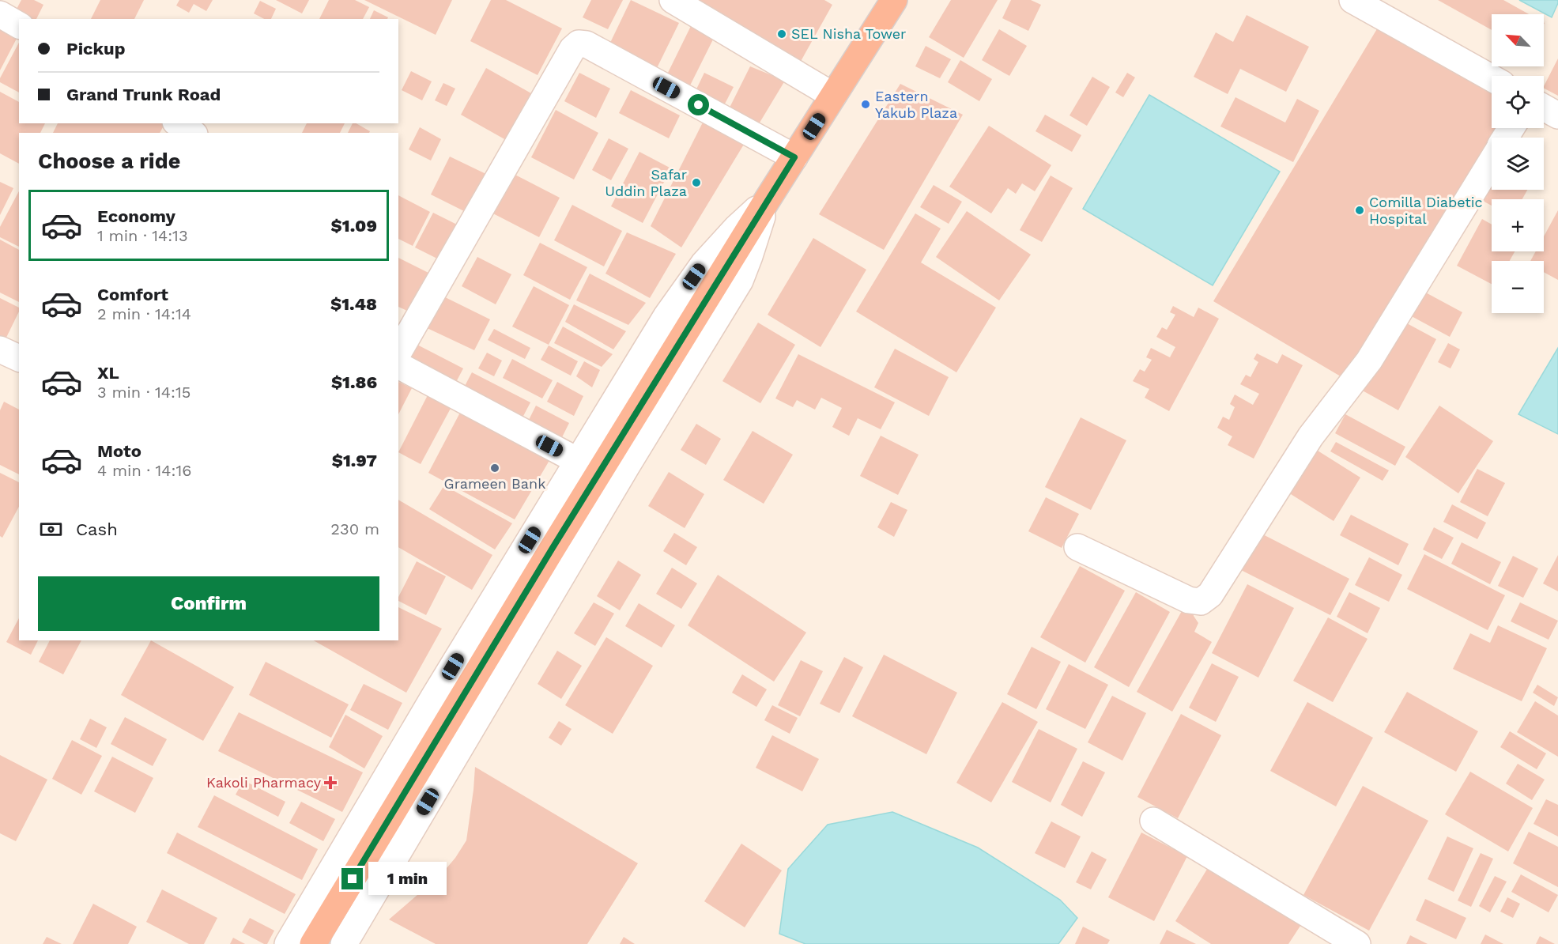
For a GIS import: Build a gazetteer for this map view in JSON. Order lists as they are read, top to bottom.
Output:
{
  "places": {
    "other": [
      "SEL Nisha Tower",
      "Eastern Yakub Plaza",
      "Safar Uddin Plaza",
      "Comilla Diabetic Hospital",
      "Grameen Bank"
    ],
    "health": ["Kakoli Pharmacy"]
  },
  "north": "top left",
  "page": {
    "map_buttons": ["+", "−"],
    "banner": ["Pickup", "Grand Trunk Road"],
    "heading": "Choose a ride",
    "list": [
      {
        "name": "Economy",
        "note": "1 min · 14:13",
        "value": "$1.09"
      },
      {
        "name": "Comfort",
        "note": "2 min · 14:14",
        "value": "$1.48"
      },
      {
        "name": "XL",
        "note": "3 min · 14:15",
        "value": "$1.86"
      },
      {
        "name": "Moto",
        "note": "4 min · 14:16",
        "value": "$1.97"
      }
    ],
    "pay": ["Cash", "230 m"],
    "buttons": "Confirm",
    "bubble": "1 min"
  }
}
